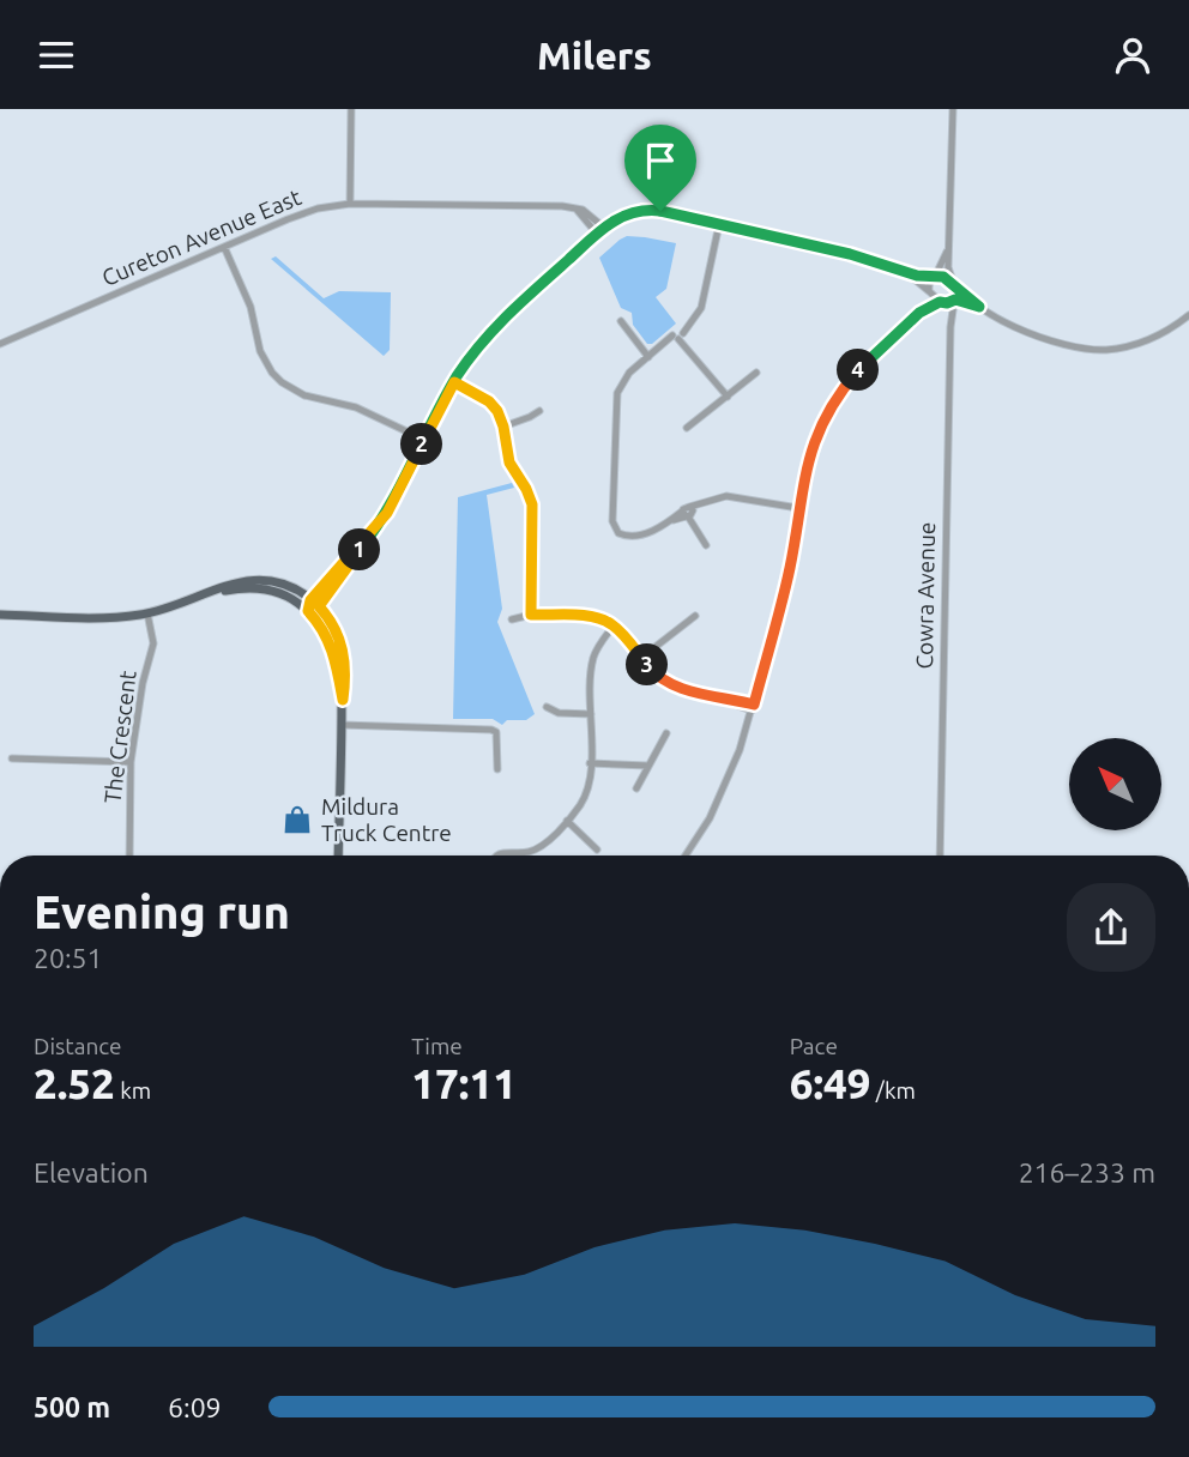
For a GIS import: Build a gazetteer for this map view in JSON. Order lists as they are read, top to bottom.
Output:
{
  "streets": {
    "street": ["Cureton Avenue East", "Cowra Avenue", "The Crescent"]
  },
  "places": {
    "shop": ["Mildura Truck Centre"]
  },
  "north": "top left",
  "page": {
    "header": "Milers",
    "pins": [
      "4",
      "2",
      "1",
      "3"
    ],
    "heading": ["Evening run", "20:51"],
    "stats": [
      ["Distance", "2.52 km"],
      ["Time", "17:11"],
      ["Pace", "6:49 /km"]
    ],
    "chart": ["Elevation", "216–233 m"],
    "list": [
      {
        "name": "500 m",
        "note": "6:09"
      }
    ]
  }
}
